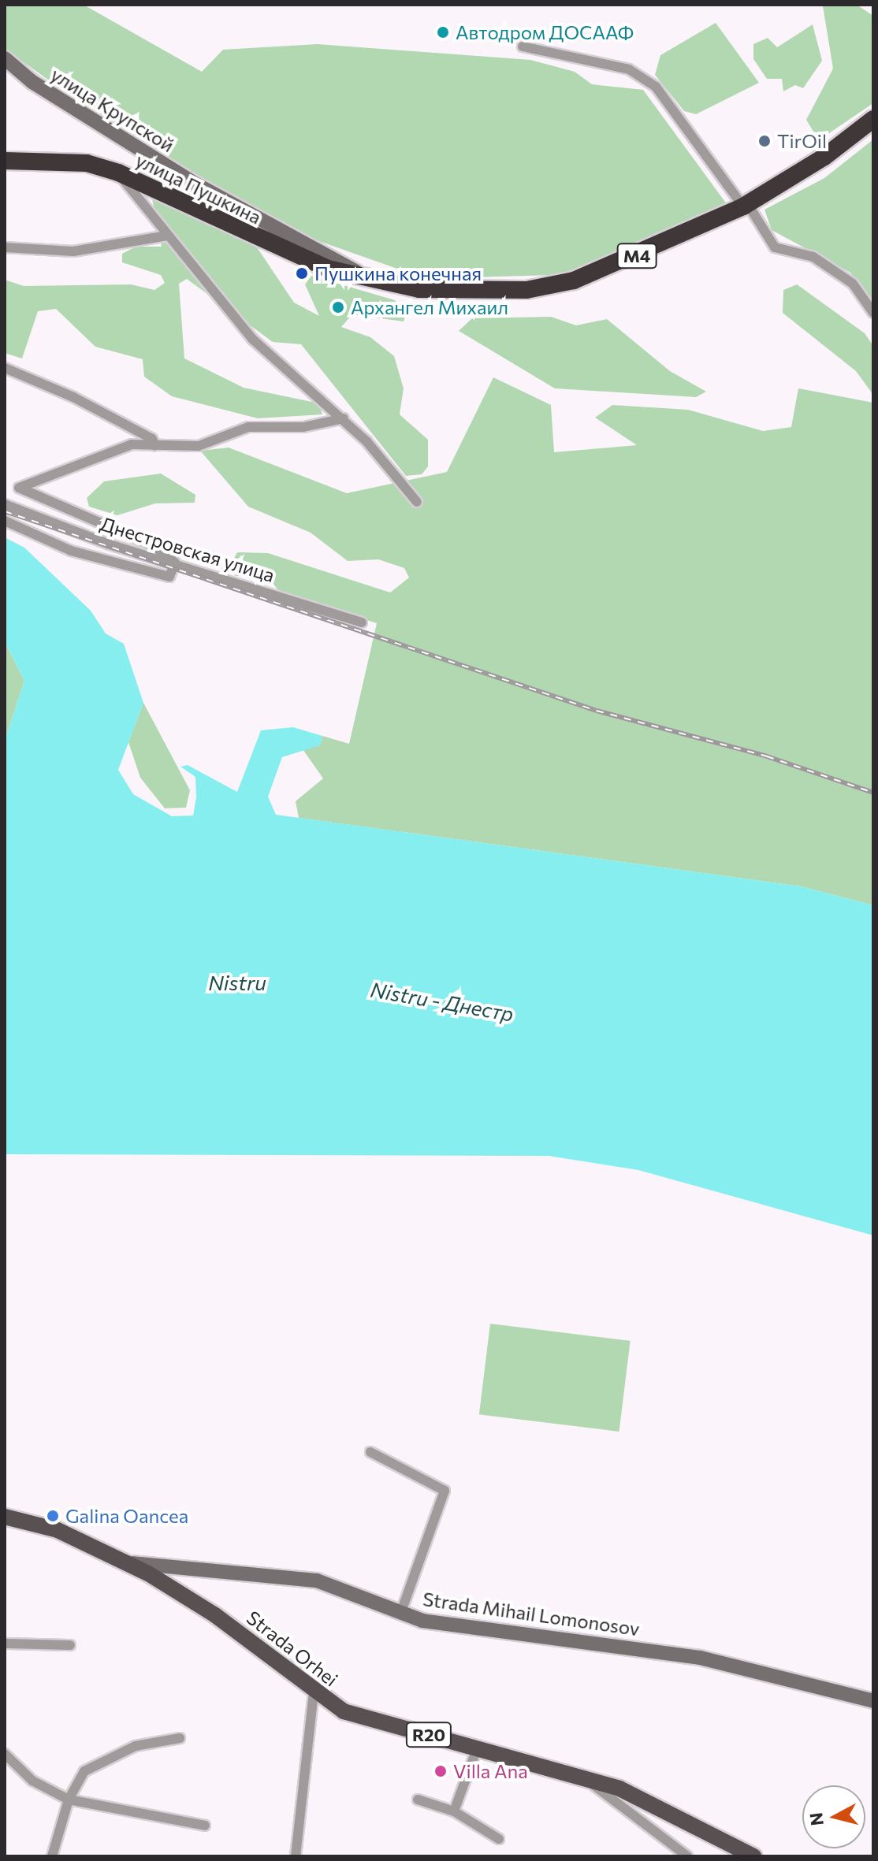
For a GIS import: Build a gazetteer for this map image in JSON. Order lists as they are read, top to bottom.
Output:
{
  "streets": {
    "highway": ["улица Пушкина", "M4"],
    "main road": [
      "улица Крупской",
      "Strada Mihail Lomonosov",
      "Strada Orhei",
      "R20"
    ],
    "street": ["Днестровская улица"]
  },
  "crossings": [
    ["улица Крупской", "улица Пушкина"],
    ["улица Крупской", "M4"],
    ["улица Пушкина", "M4"],
    ["Strada Mihail Lomonosov", "Strada Orhei"]
  ],
  "water": ["Nistru", "Nistru - Днестр"],
  "places": [
    "Автодром ДОСААФ",
    "TirOil",
    "Пушкина конечная",
    "Архангел Михаил",
    "Galina Oancea",
    "Villa Ana"
  ],
  "north": "left"
}
